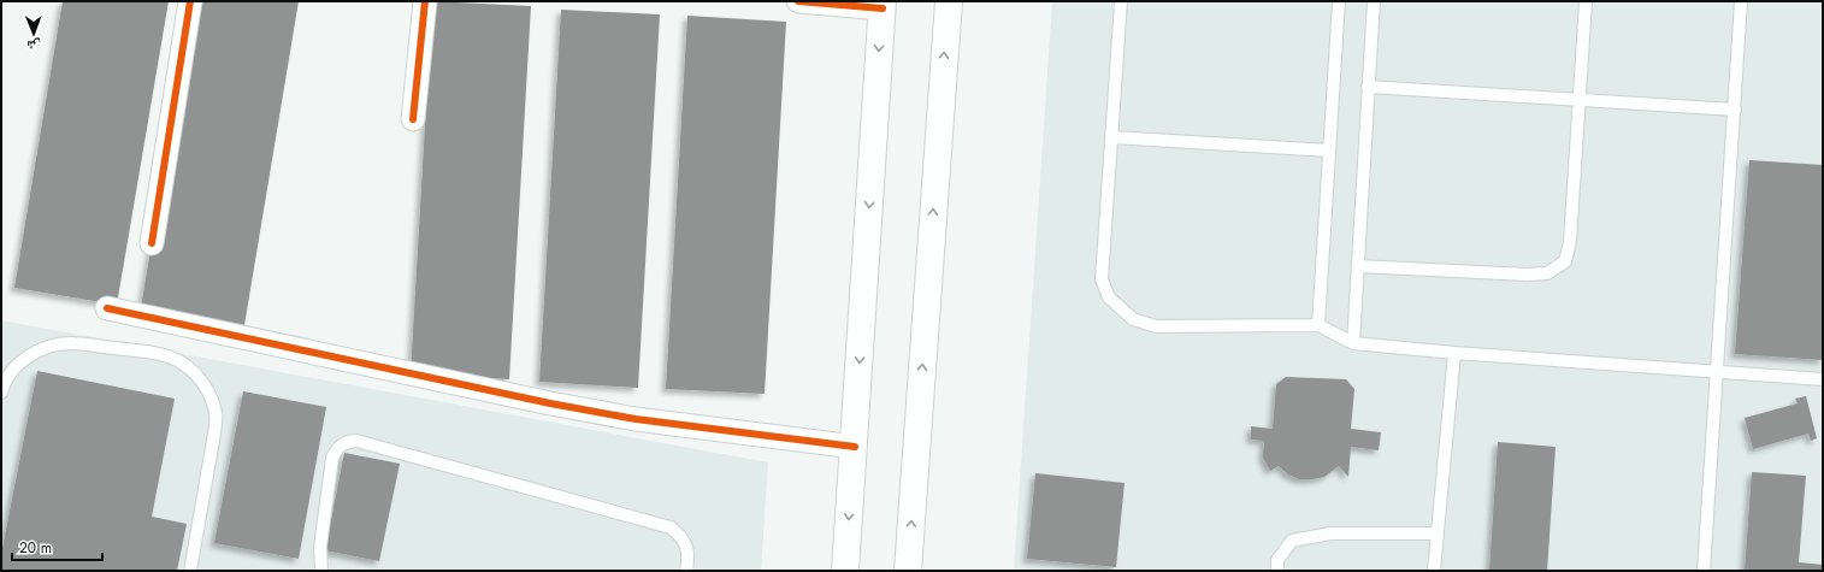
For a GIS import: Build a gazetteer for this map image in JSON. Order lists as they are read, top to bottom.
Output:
{
  "scale_bar": "20 m",
  "north": "bottom"
}
